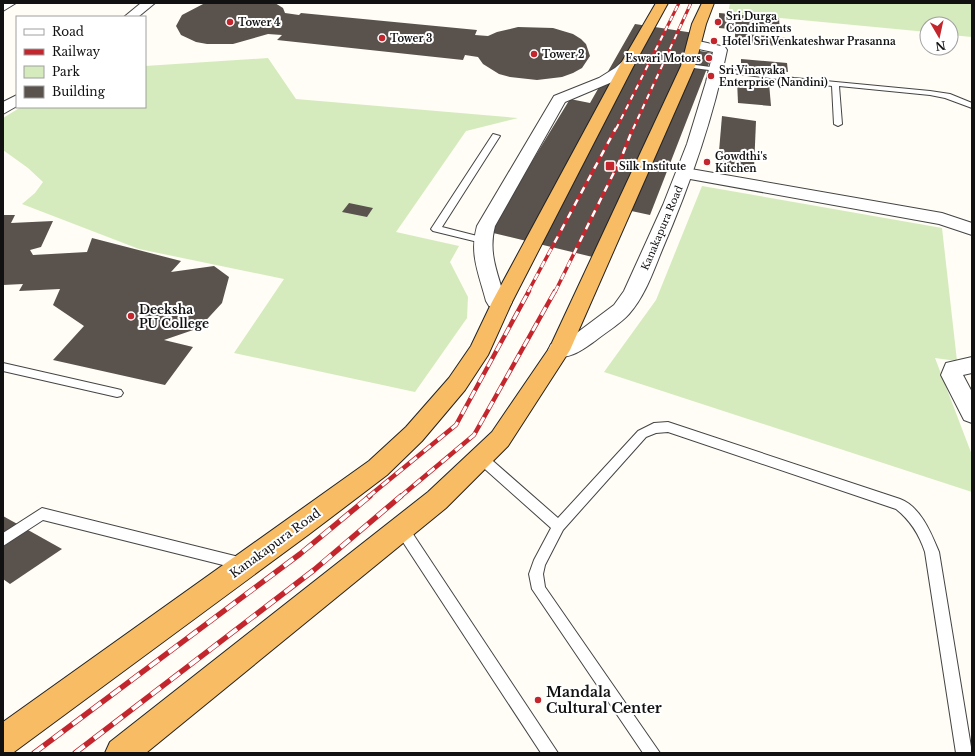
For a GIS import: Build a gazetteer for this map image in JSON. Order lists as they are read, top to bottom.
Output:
{
  "streets": {
    "highway": ["Kanakapura Road"]
  },
  "places": {
    "other": [
      "Tower 4",
      "Sri Durga Condiments",
      "Tower 3",
      "Hotel Sri Venkateshwar Prasanna",
      "Tower 2",
      "Eswari Motors",
      "Sri Vinayaka Enterprise (Nandini)",
      "Gowdthi's Kitchen",
      "Deeksha PU College",
      "Mandala Cultural Center"
    ],
    "transit": ["Silk Institute"]
  },
  "legend": [
    "Road",
    "Railway",
    "Park",
    "Building"
  ],
  "north": "bottom"
}
